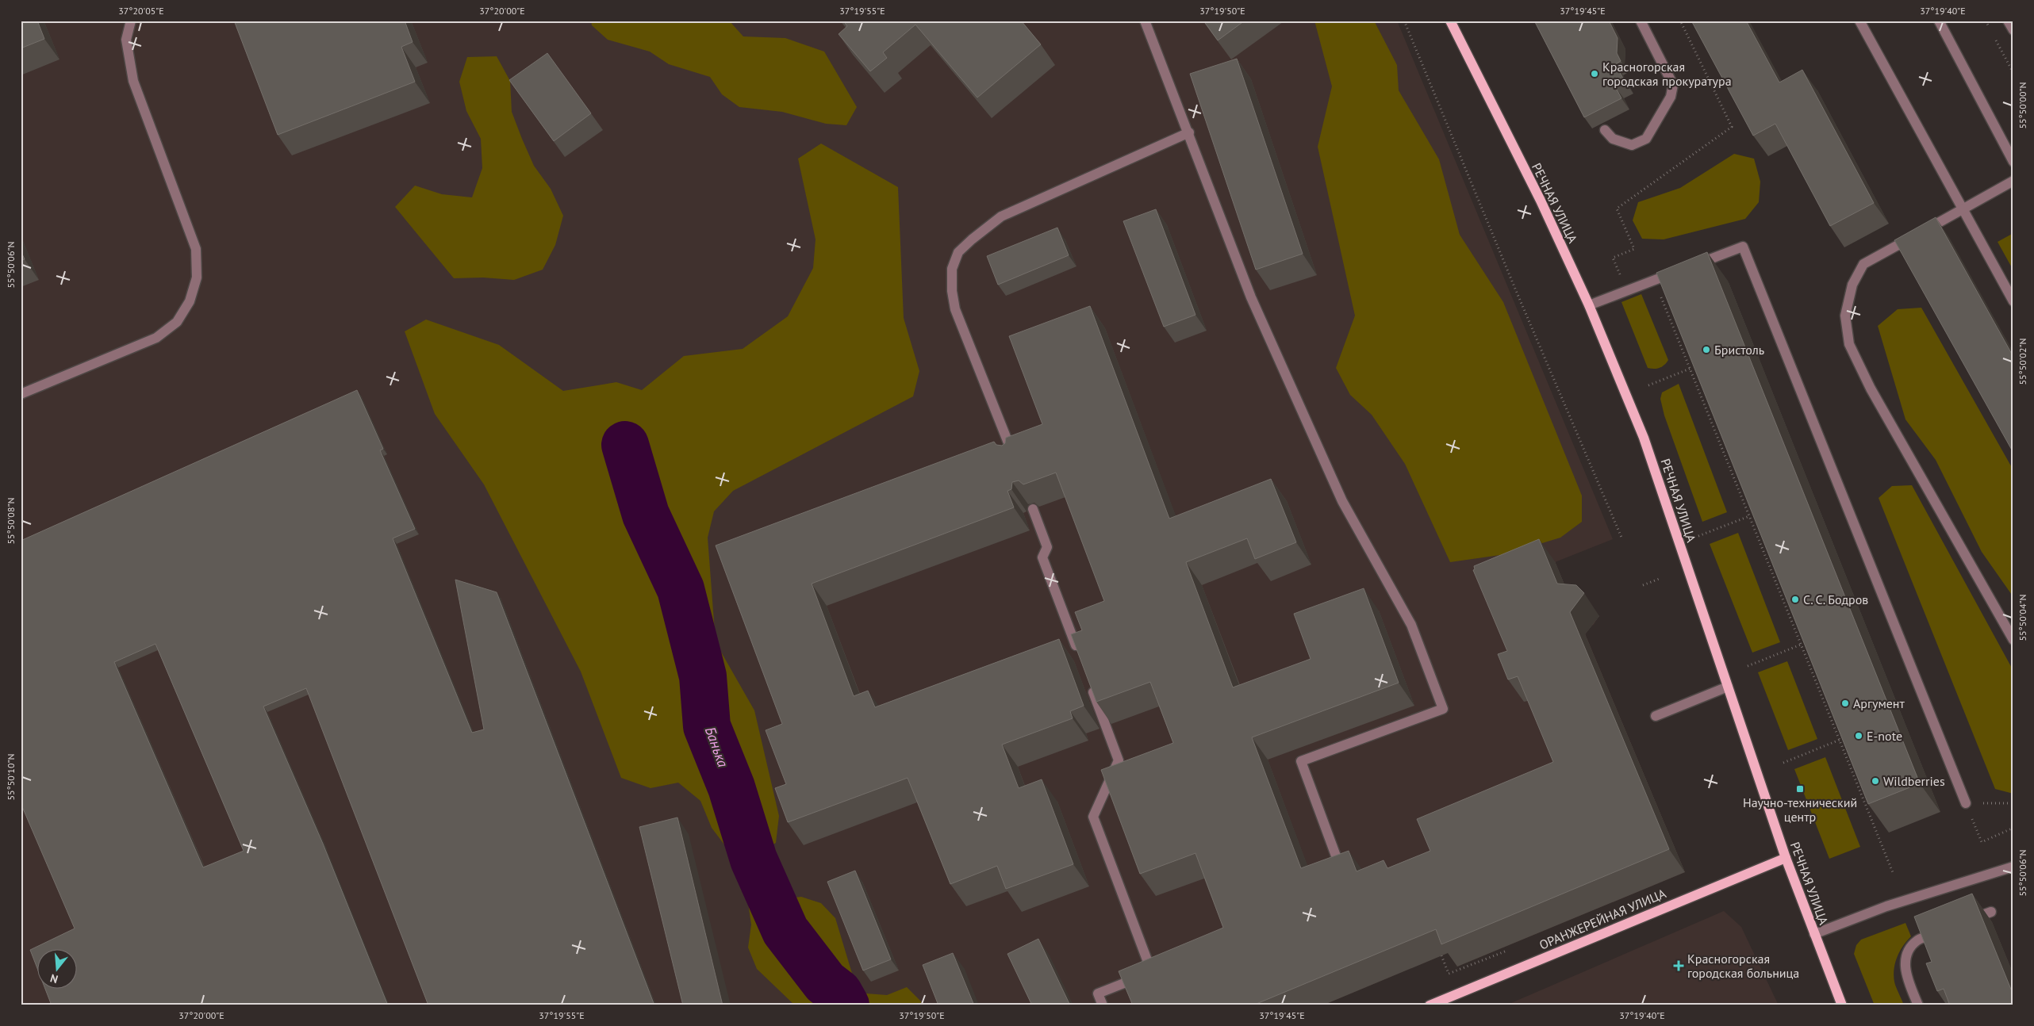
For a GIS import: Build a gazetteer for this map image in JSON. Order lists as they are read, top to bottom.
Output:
{
  "streets": {
    "main road": ["РЕЧНАЯ УЛИЦА", "ОРАНЖЕРЕЙНАЯ УЛИЦА"]
  },
  "crossings": [
    ["РЕЧНАЯ УЛИЦА", "ОРАНЖЕРЕЙНАЯ УЛИЦА"]
  ],
  "water": ["Банька"],
  "places": {
    "other": [
      "Красногорская городская прокуратура",
      "Бристоль",
      "С. С. Бодров",
      "Аргумент",
      "E-note",
      "Wildberries"
    ],
    "transit": ["Научно-технический центр"],
    "health": ["Красногорская городская больница"]
  },
  "north": "bottom",
  "coordinates": [
    "37°20'05\"E",
    "37°20'00\"E",
    "37°19'55\"E",
    "37°19'50\"E",
    "37°19'45\"E",
    "37°19'40\"E",
    "55°50'00\"N",
    "55°50'06\"N",
    "55°50'02\"N",
    "55°50'08\"N",
    "55°50'04\"N",
    "55°50'10\"N"
  ]
}
